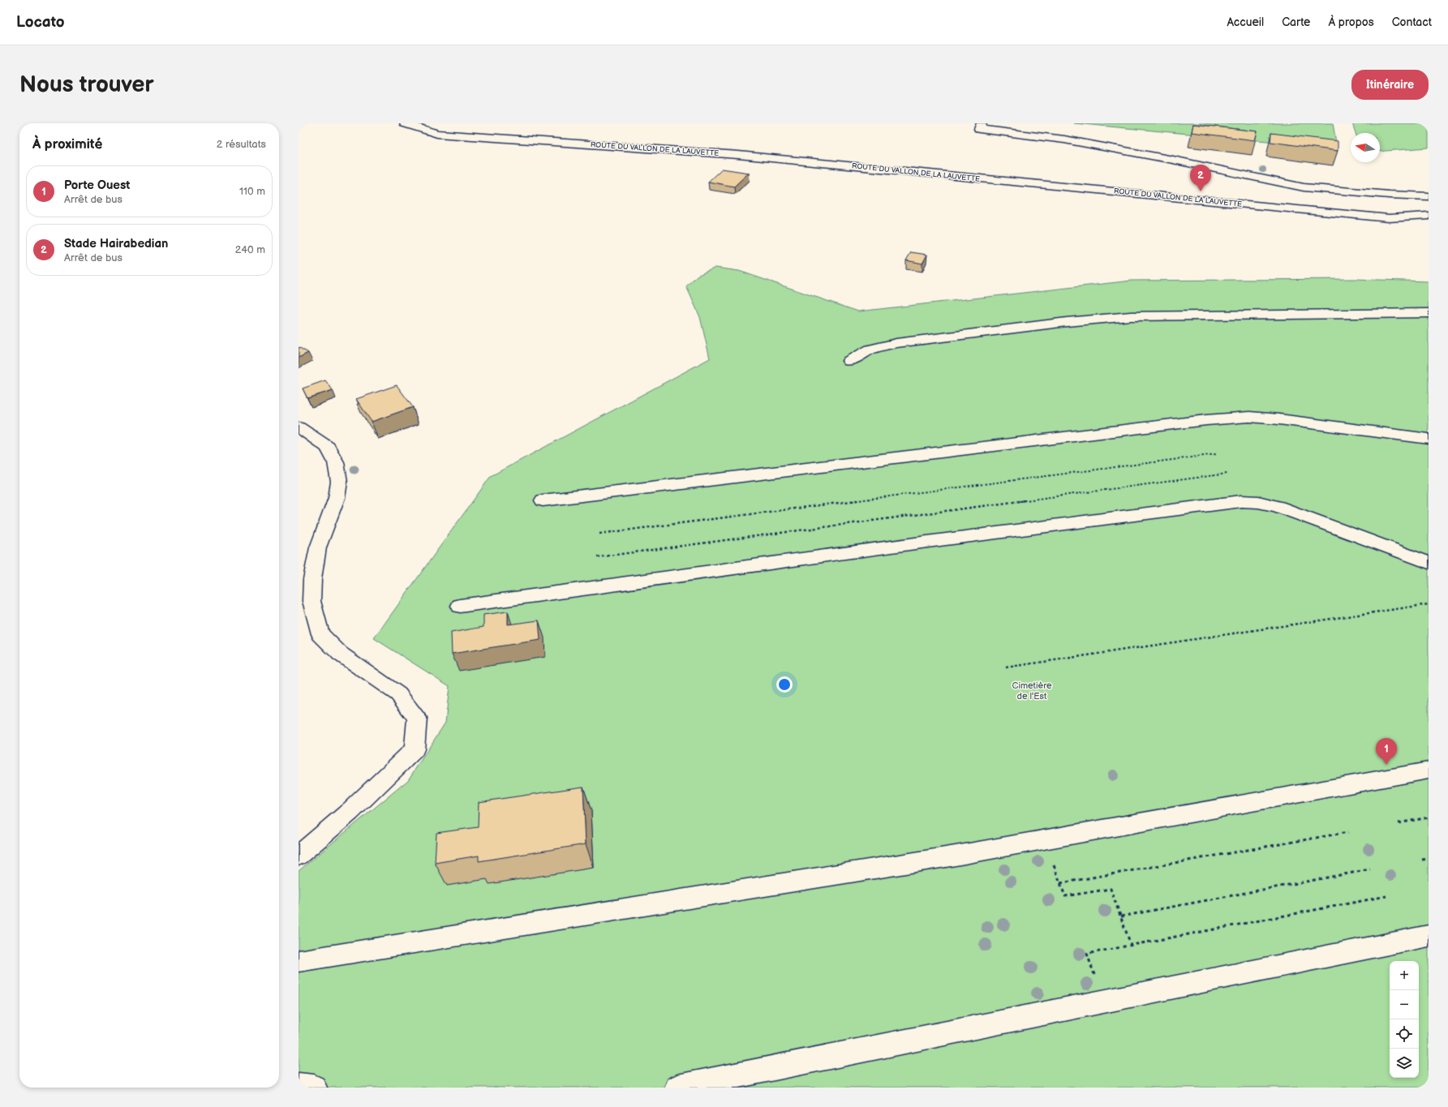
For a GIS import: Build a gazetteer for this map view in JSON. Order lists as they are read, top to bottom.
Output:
{
  "streets": {
    "street": ["ROUTE DU VALLON DE LA LAUVETTE"]
  },
  "parks": ["Cimetière de l'Est"],
  "north": "left",
  "page": {
    "header": "Locato",
    "nav": [
      "Accueil",
      "Carte",
      "À propos",
      "Contact"
    ],
    "buttons": "Itinéraire",
    "title": "Nous trouver",
    "heading": ["À proximité", "2 résultats"],
    "pins": ["2", "1"],
    "list": [
      {
        "mark": "1",
        "name": "Porte Ouest",
        "note": "Arrêt de bus",
        "value": "110 m"
      },
      {
        "mark": "2",
        "name": "Stade Hairabedian",
        "note": "Arrêt de bus",
        "value": "240 m"
      }
    ],
    "map_buttons": ["+", "−"]
  }
}
